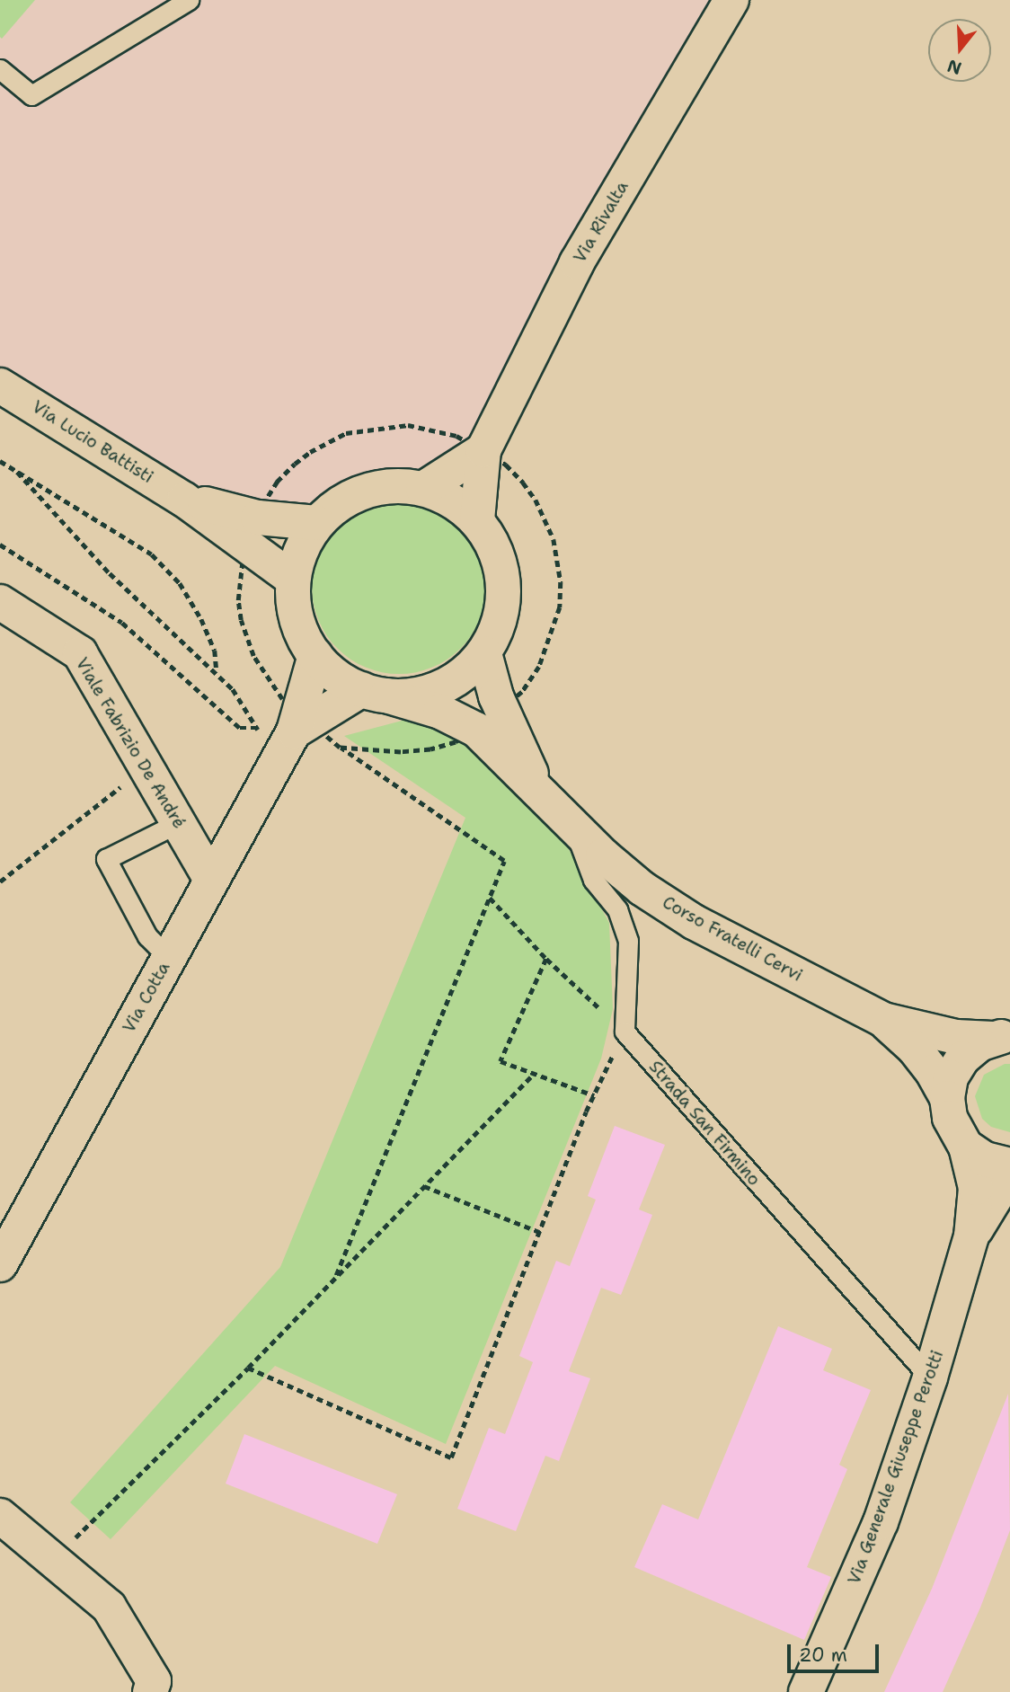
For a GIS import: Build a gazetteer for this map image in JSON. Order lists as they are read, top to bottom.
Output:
{
  "streets": {
    "street": [
      "Via Rivalta",
      "Via Lucio Battisti",
      "Viale Fabrizio De André",
      "Corso Fratelli Cervi",
      "Via Cotta",
      "Via Generale Giuseppe Perotti"
    ],
    "lane": ["Strada San Firmino"]
  },
  "crossings": [
    ["Via Rivalta", "Via Lucio Battisti"],
    ["Via Rivalta", "Corso Fratelli Cervi"],
    ["Via Rivalta", "Via Cotta"],
    ["Via Lucio Battisti", "Corso Fratelli Cervi"],
    ["Via Lucio Battisti", "Via Cotta"],
    ["Viale Fabrizio De André", "Via Cotta"],
    ["Corso Fratelli Cervi", "Via Cotta"],
    ["Corso Fratelli Cervi", "Via Generale Giuseppe Perotti"],
    ["Strada San Firmino", "Via Generale Giuseppe Perotti"]
  ],
  "scale_bar": "20 m",
  "north": "bottom"
}
